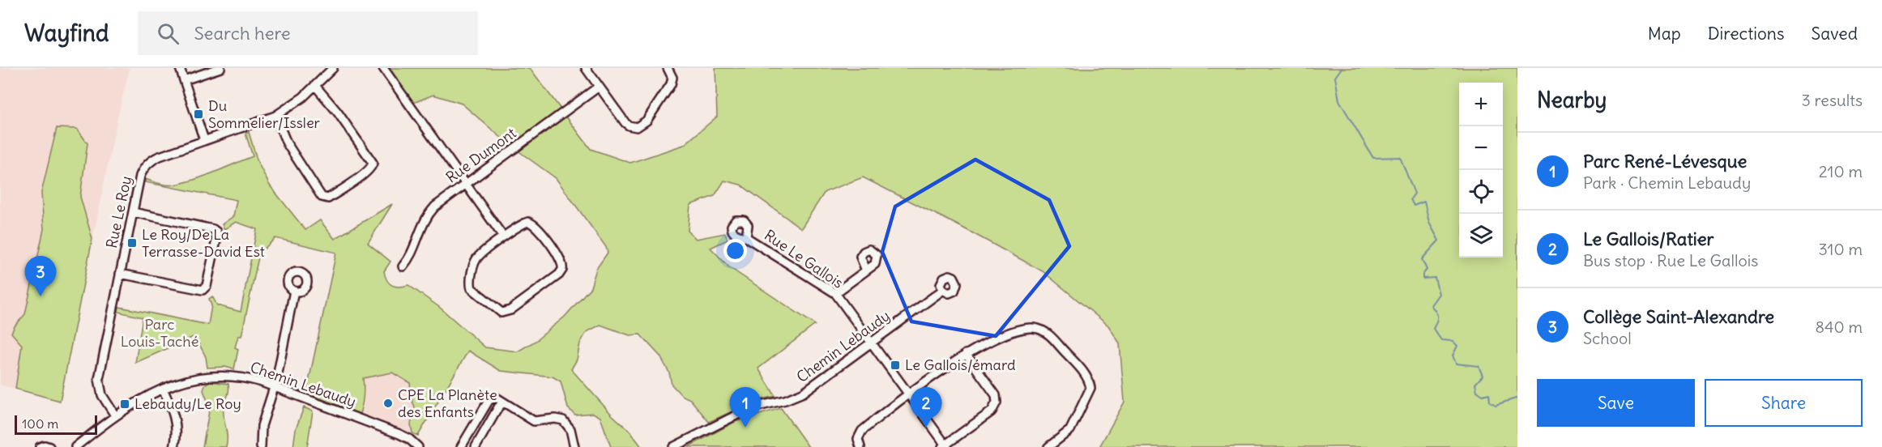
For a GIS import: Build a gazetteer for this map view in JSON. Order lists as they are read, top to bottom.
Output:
{
  "streets": {
    "street": [
      "Rue Dumont",
      "Rue Le Roy",
      "Rue Le Gallois",
      "Chemin Lebaudy"
    ]
  },
  "crossings": [
    ["Rue Le Roy", "Chemin Lebaudy"],
    ["Rue Le Gallois", "Chemin Lebaudy"]
  ],
  "parks": ["Parc Louis-Taché"],
  "places": {
    "transit": [
      "Du Sommelier/Issler",
      "Le Roy/De La Terrasse-David Est",
      "Le Gallois/émard",
      "Lebaudy/Le Roy"
    ],
    "other": ["CPE La Planète des Enfants"]
  },
  "scale_bar": "100 m",
  "page": {
    "header": "Wayfind",
    "search": "Search here",
    "nav": ["Map", "Directions", "Saved"],
    "heading": ["Nearby", "3 results"],
    "map_buttons": ["+", "−"],
    "list": [
      {
        "mark": "1",
        "name": "Parc René-Lévesque",
        "note": "Park · Chemin Lebaudy",
        "value": "210 m"
      },
      {
        "mark": "2",
        "name": "Le Gallois/Ratier",
        "note": "Bus stop · Rue Le Gallois",
        "value": "310 m"
      },
      {
        "mark": "3",
        "name": "Collège Saint-Alexandre",
        "note": "School",
        "value": "840 m"
      }
    ],
    "pins": ["3", "1", "2"],
    "buttons": ["Save", "Share"],
    "scale": "100 m"
  }
}
